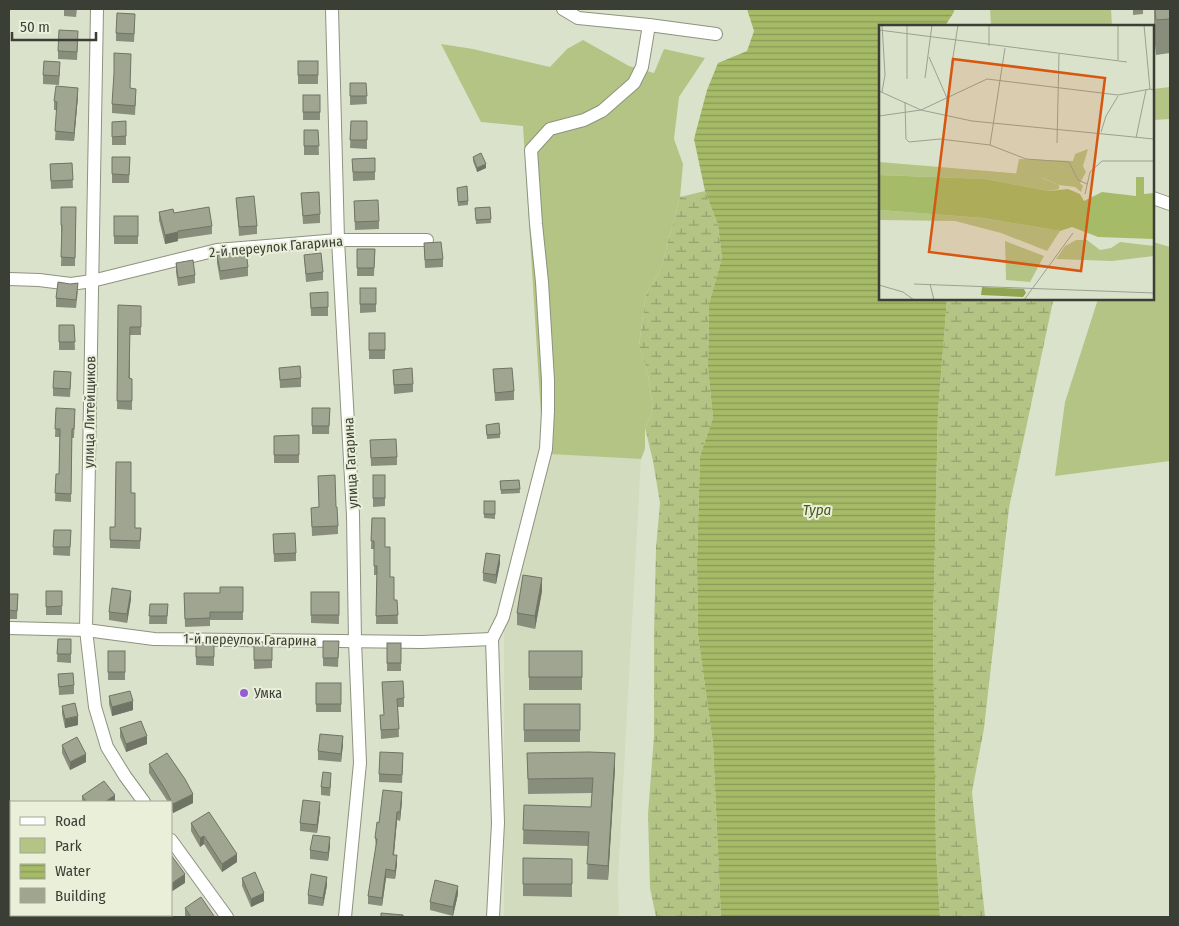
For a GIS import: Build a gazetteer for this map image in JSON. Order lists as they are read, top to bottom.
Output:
{
  "streets": {
    "street": [
      "2-й переулок Гагарина",
      "улица Литейщиков",
      "улица Гагарина",
      "1-й переулок Гагарина"
    ]
  },
  "crossings": [
    ["2-й переулок Гагарина", "улица Литейщиков"],
    ["2-й переулок Гагарина", "улица Гагарина"],
    ["улица Литейщиков", "1-й переулок Гагарина"],
    ["улица Гагарина", "1-й переулок Гагарина"]
  ],
  "water": ["Тура"],
  "places": ["Умка"],
  "legend": [
    "Road",
    "Park",
    "Water",
    "Building"
  ],
  "scale_bar": "50 m"
}
